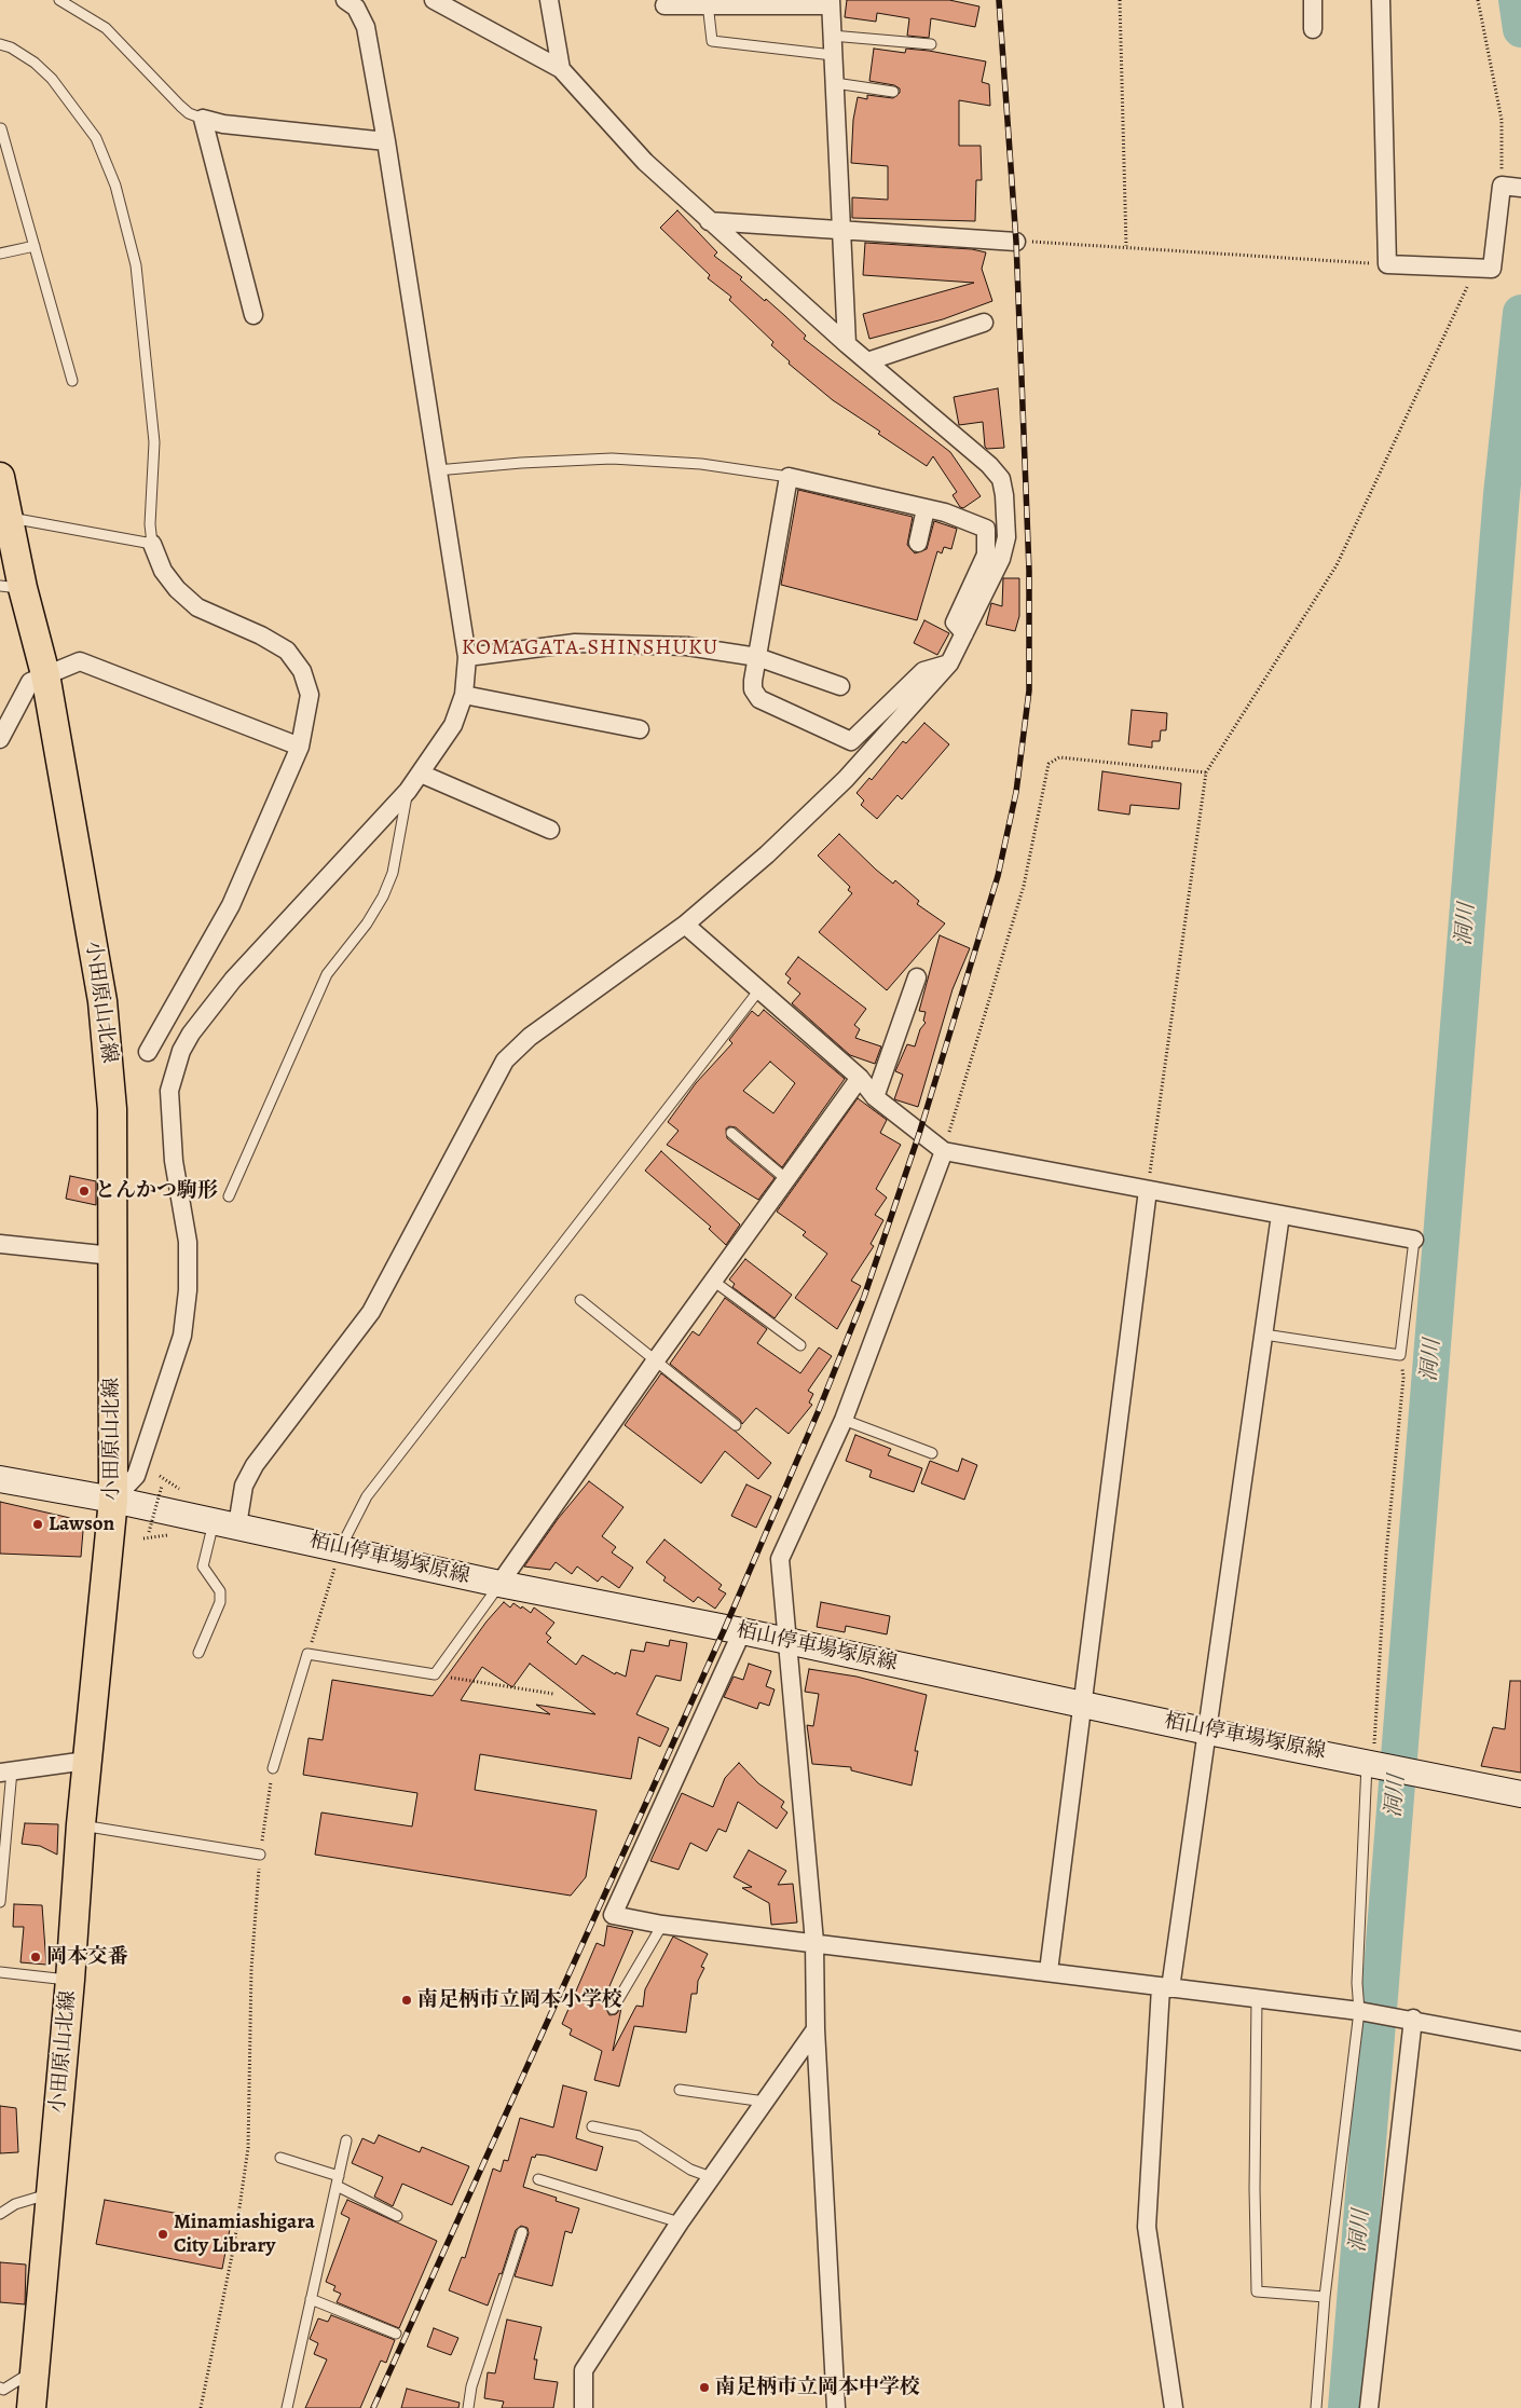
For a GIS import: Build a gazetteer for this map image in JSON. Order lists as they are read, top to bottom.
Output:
{
  "streets": {
    "main road": ["小田原山北線", "栢山停車場塚原線"]
  },
  "crossings": [
    ["小田原山北線", "栢山停車場塚原線"]
  ],
  "districts": ["KOMAGATA-SHINSHUKU"],
  "water": ["洞川"],
  "places": [
    "とんかつ駒形",
    "Lawson",
    "岡本交番",
    "南足柄市立岡本小学校",
    "Minamiashigara City Library",
    "南足柄市立岡本中学校"
  ]
}
